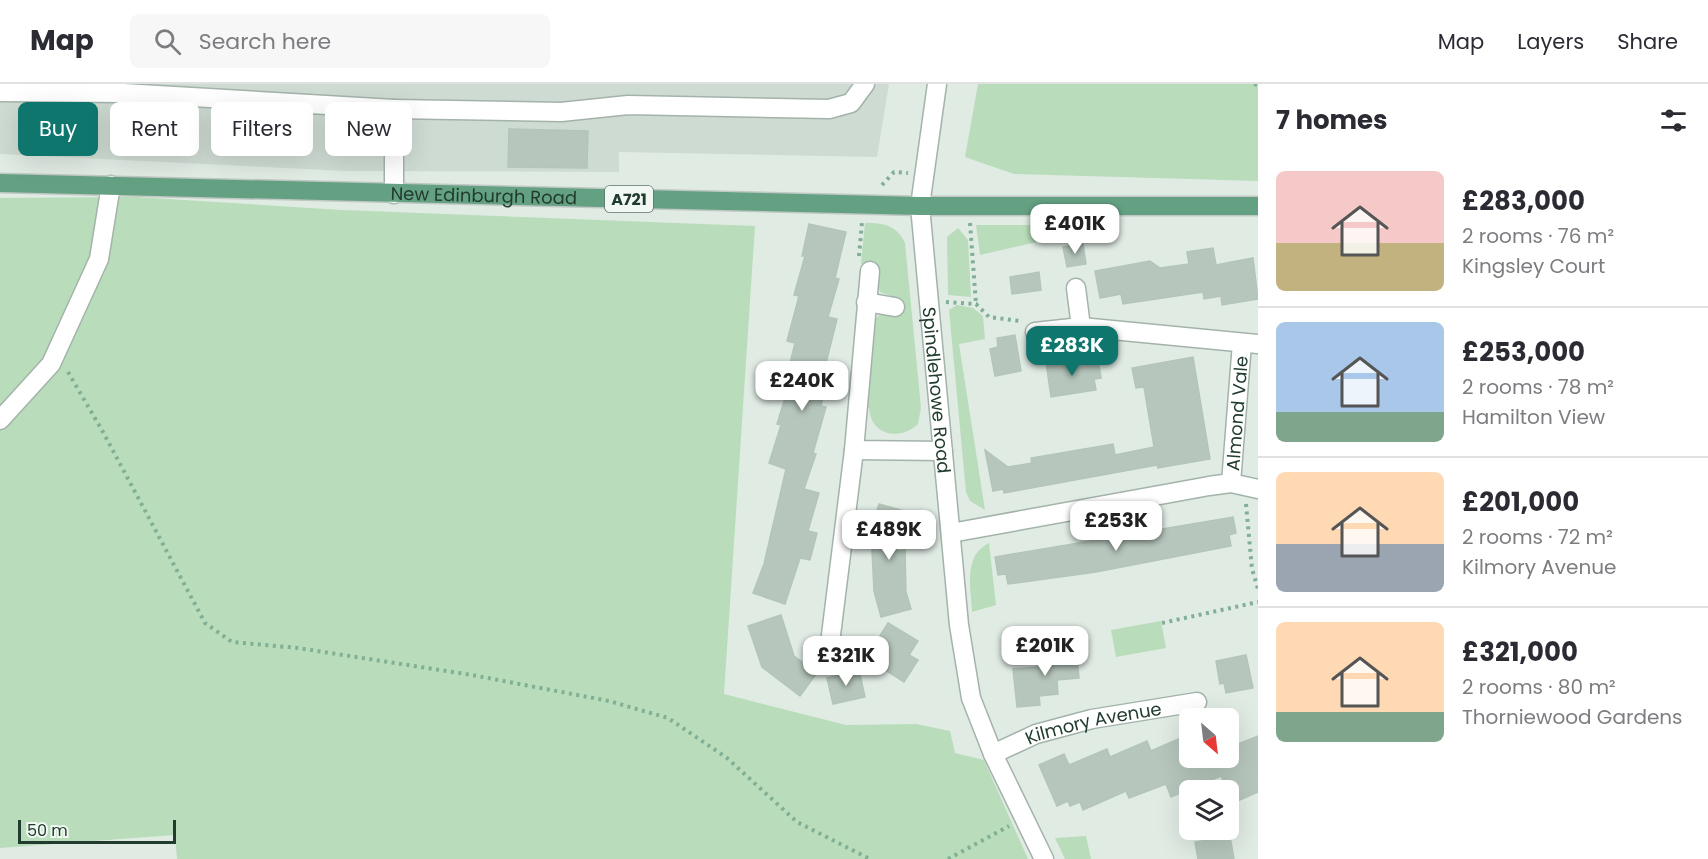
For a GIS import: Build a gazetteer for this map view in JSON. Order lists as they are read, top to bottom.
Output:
{
  "streets": {
    "main road": ["New Edinburgh Road", "A721"],
    "street": ["Spindlehowe Road", "Almond Vale", "Kilmory Avenue"]
  },
  "crossings": [
    ["New Edinburgh Road", "Spindlehowe Road"],
    ["Spindlehowe Road", "Kilmory Avenue"]
  ],
  "scale_bar": "50 m",
  "north": "bottom right",
  "page": {
    "header": "Map",
    "search": "Search here",
    "nav": ["Map", "Layers", "Share"],
    "heading": "7 homes",
    "chip": [
      "Buy",
      "Rent",
      "Filters",
      "New"
    ],
    "list": [
      {
        "name": "£283,000",
        "note": "2 rooms · 76 m² · Kingsley Court"
      },
      {
        "name": "£253,000",
        "note": "2 rooms · 78 m² · Hamilton View"
      },
      {
        "name": "£201,000",
        "note": "2 rooms · 72 m² · Kilmory Avenue"
      },
      {
        "name": "£321,000",
        "note": "2 rooms · 80 m² · Thorniewood Gardens"
      }
    ],
    "price": [
      "£401K",
      "£283K",
      "£240K",
      "£253K",
      "£489K",
      "£201K",
      "£321K"
    ],
    "scale": "50 m"
  }
}
